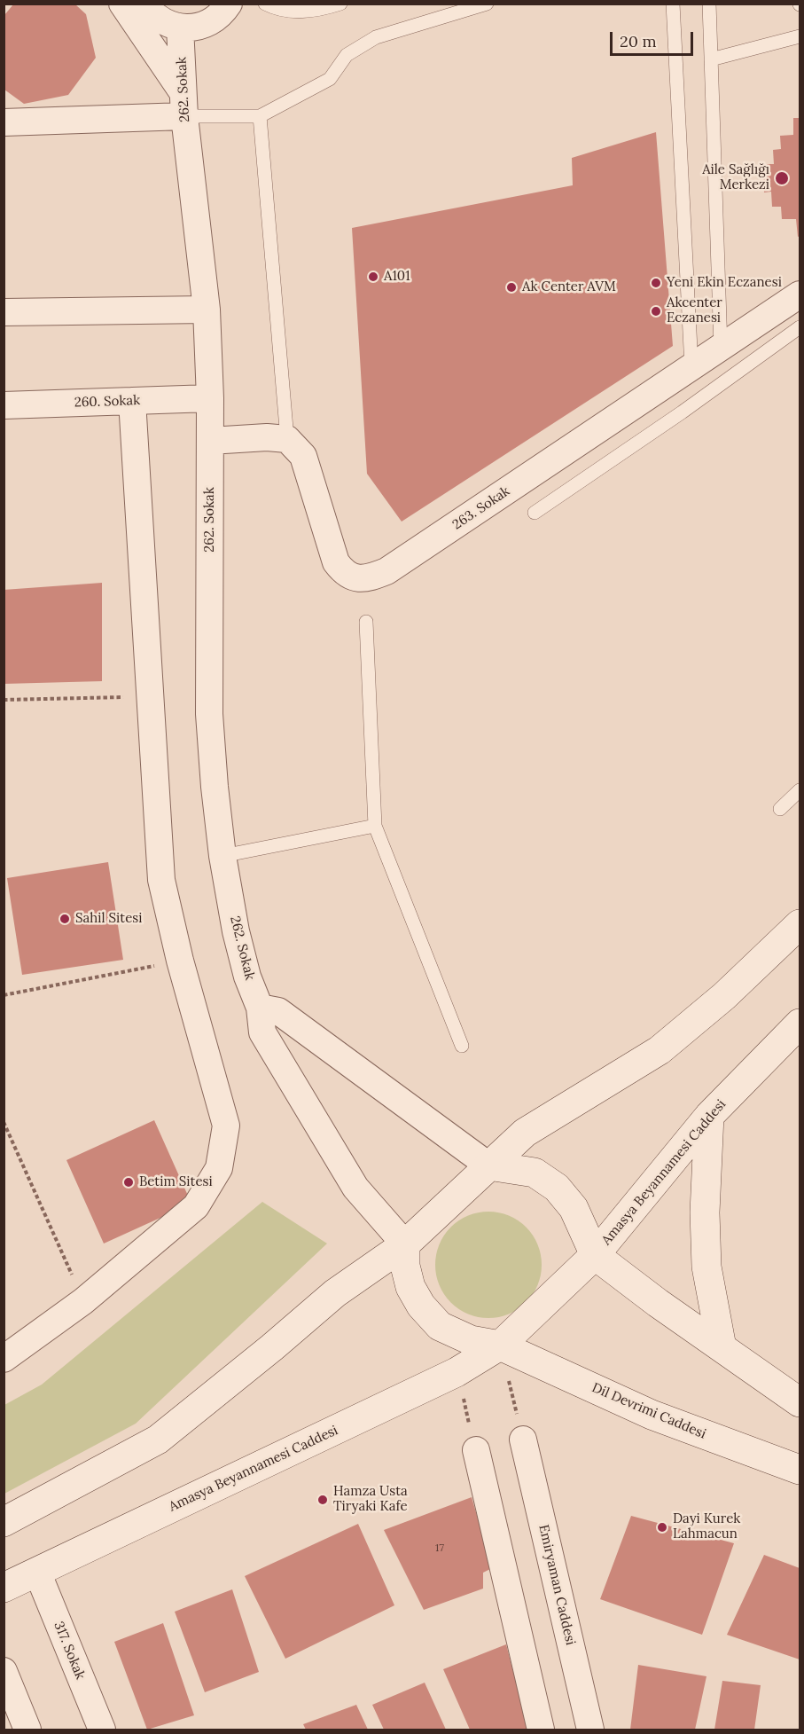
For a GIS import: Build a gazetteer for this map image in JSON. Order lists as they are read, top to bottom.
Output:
{
  "streets": {
    "main road": ["Amasya Beyannamesi Caddesi", "Dil Devrimi Caddesi"],
    "street": [
      "262. Sokak",
      "260. Sokak",
      "263. Sokak",
      "Emiryaman Caddesi",
      "317. Sokak"
    ]
  },
  "crossings": [
    ["262. Sokak", "260. Sokak"],
    ["262. Sokak", "Amasya Beyannamesi Caddesi"],
    ["262. Sokak", "Dil Devrimi Caddesi"],
    ["Amasya Beyannamesi Caddesi", "Dil Devrimi Caddesi"],
    ["Amasya Beyannamesi Caddesi", "317. Sokak"]
  ],
  "places": [
    "Aile Sağlığı Merkezi",
    "A101",
    "Yeni Ekin Eczanesi",
    "Ak Center AVM",
    "Akcenter Eczanesi",
    "Sahil Sitesi",
    "Betim Sitesi",
    "Hamza Usta Tiryaki Kafe",
    "Dayi Kurek Lahmacun"
  ],
  "house_numbers": ["17"],
  "scale_bar": "20 m"
}
